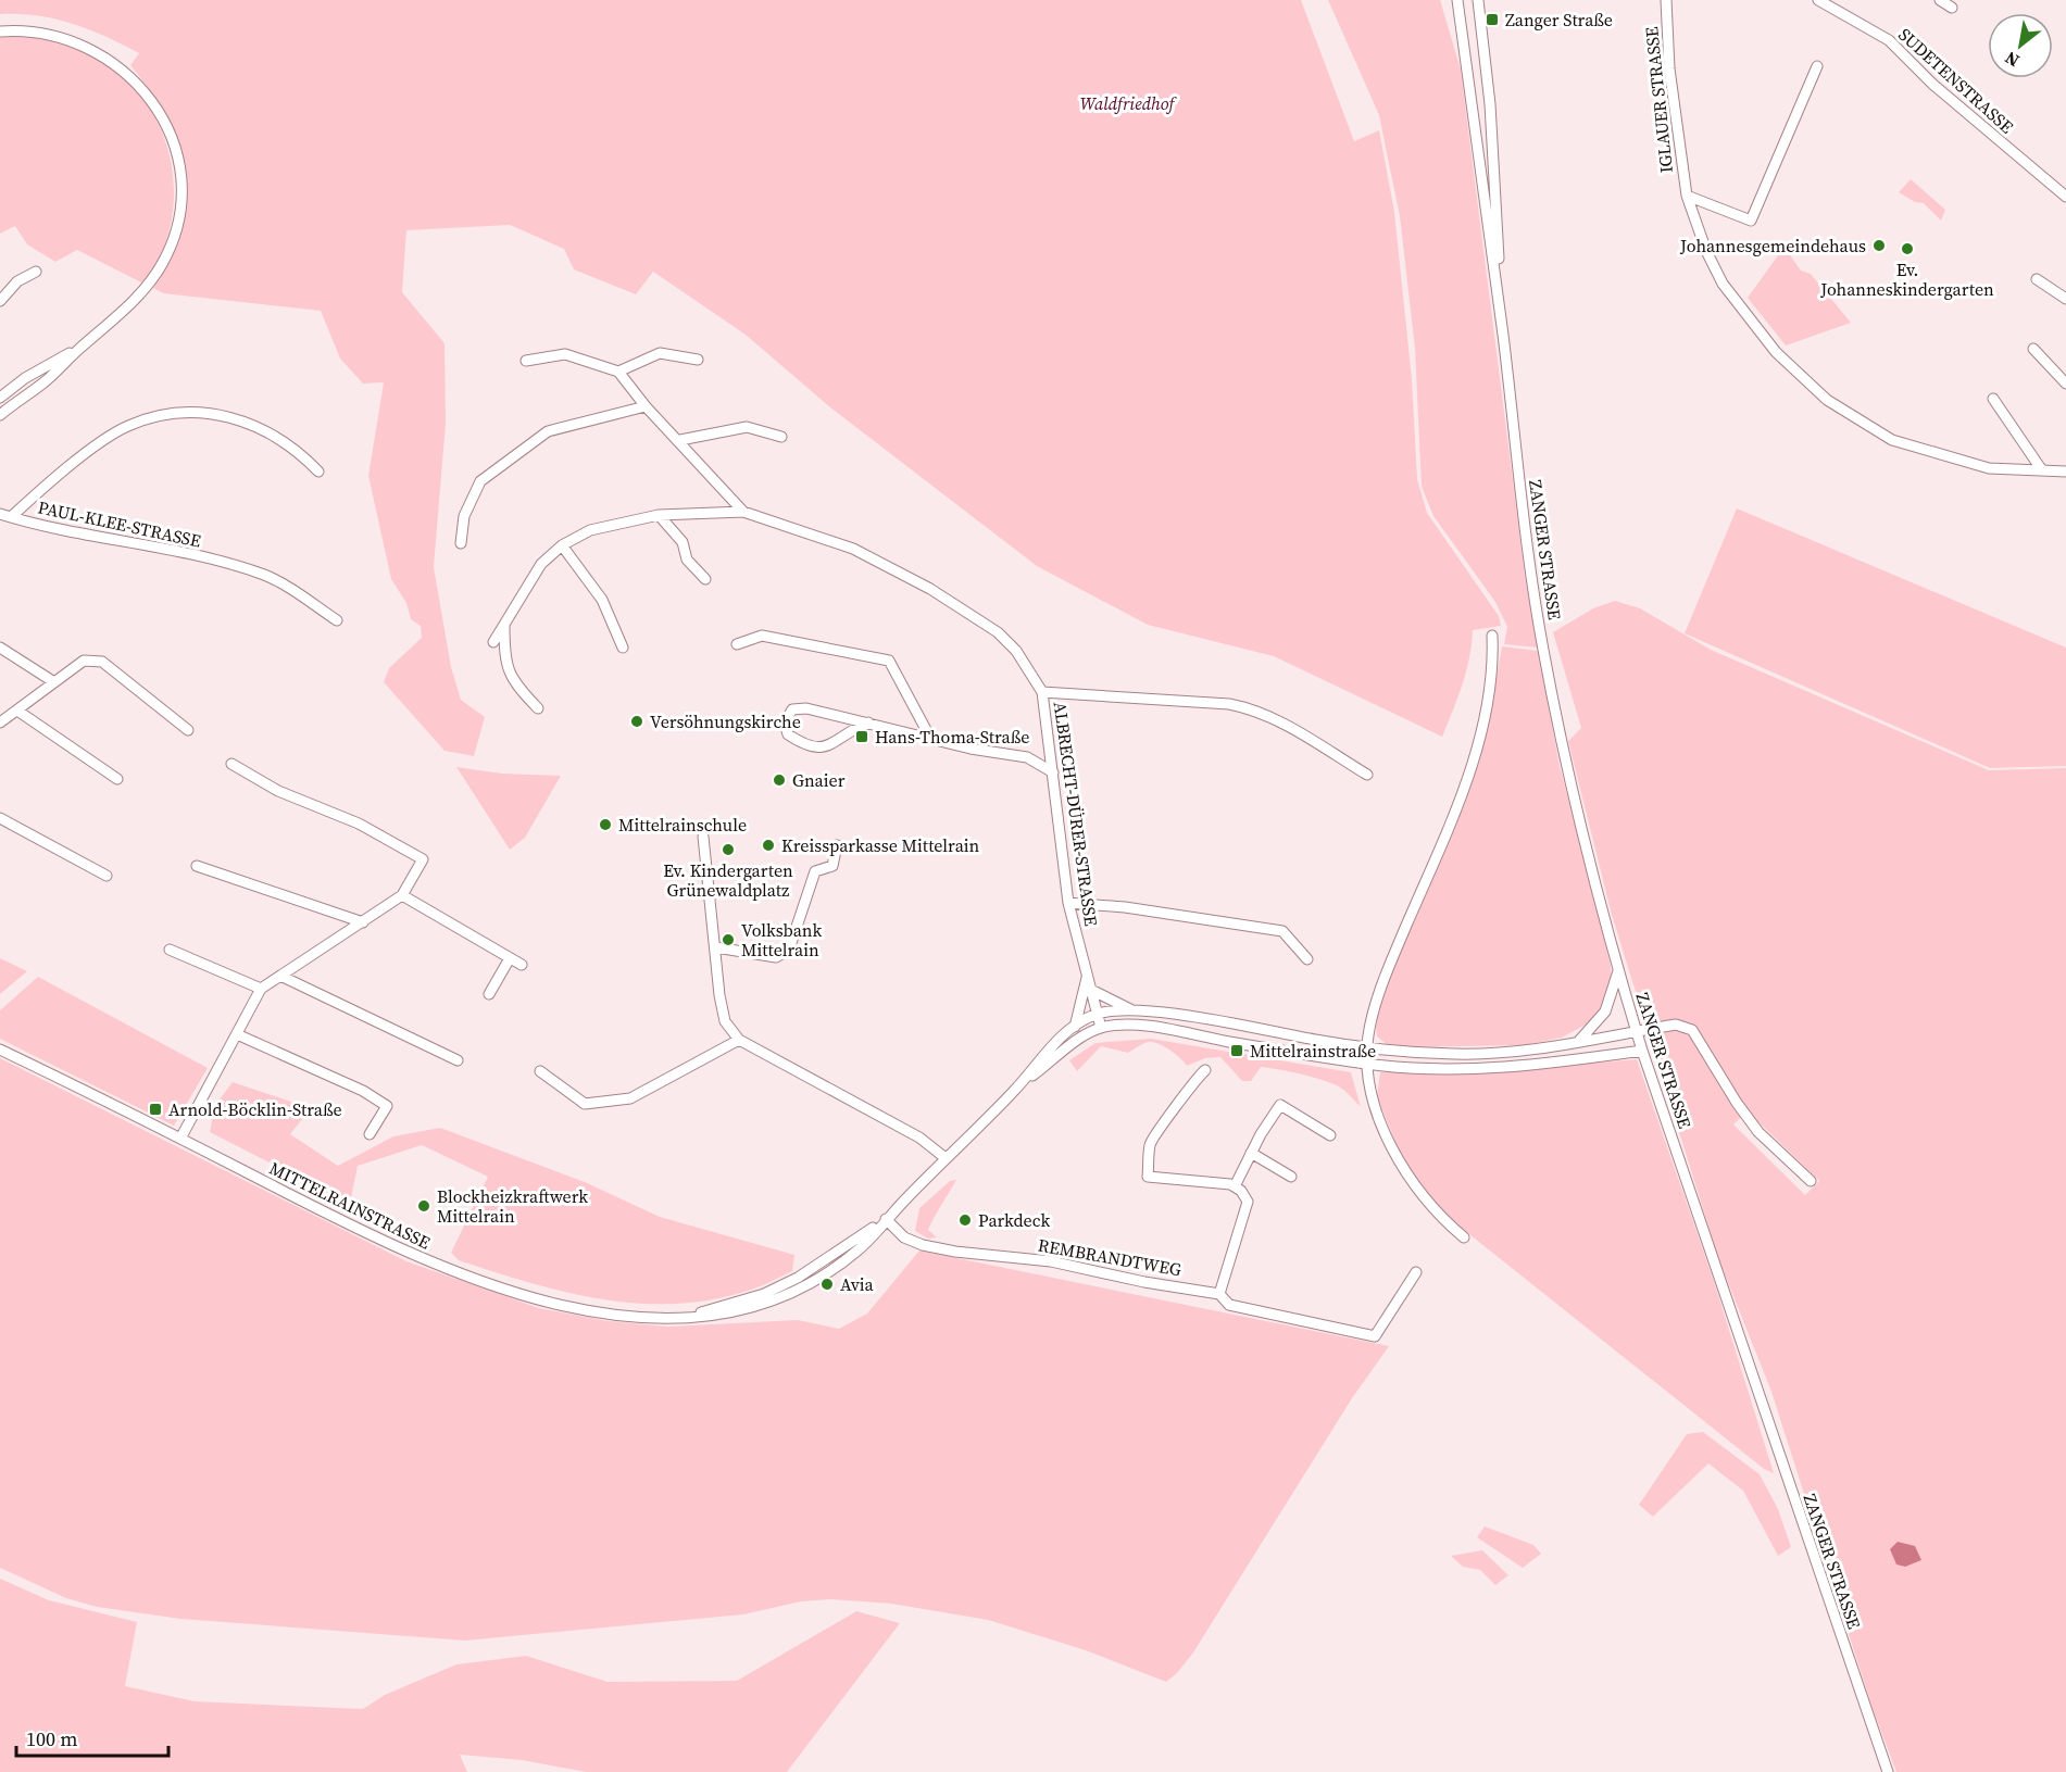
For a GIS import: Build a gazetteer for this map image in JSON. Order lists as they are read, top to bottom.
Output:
{
  "streets": {
    "street": [
      "SUDETENSTRASSE",
      "IGLAUER STRASSE",
      "PAUL-KLEE-STRASSE",
      "ZANGER STRASSE",
      "ALBRECHT-DÜRER-STRASSE",
      "MITTELRAINSTRASSE",
      "REMBRANDTWEG"
    ]
  },
  "crossings": [
    ["ZANGER STRASSE", "MITTELRAINSTRASSE"],
    ["ALBRECHT-DÜRER-STRASSE", "MITTELRAINSTRASSE"],
    ["MITTELRAINSTRASSE", "REMBRANDTWEG"]
  ],
  "parks": ["Waldfriedhof"],
  "places": {
    "transit": [
      "Zanger Straße",
      "Hans-Thoma-Straße",
      "Mittelrainstraße",
      "Arnold-Böcklin-Straße"
    ],
    "other": [
      "Johannesgemeindehaus",
      "Ev. Johanneskindergarten",
      "Versöhnungskirche",
      "Gnaier",
      "Mittelrainschule",
      "Kreissparkasse Mittelrain",
      "Ev. Kindergarten Grünewaldplatz",
      "Volksbank Mittelrain",
      "Blockheizkraftwerk Mittelrain",
      "Parkdeck",
      "Avia"
    ]
  },
  "scale_bar": "100 m",
  "north": "bottom left"
}
